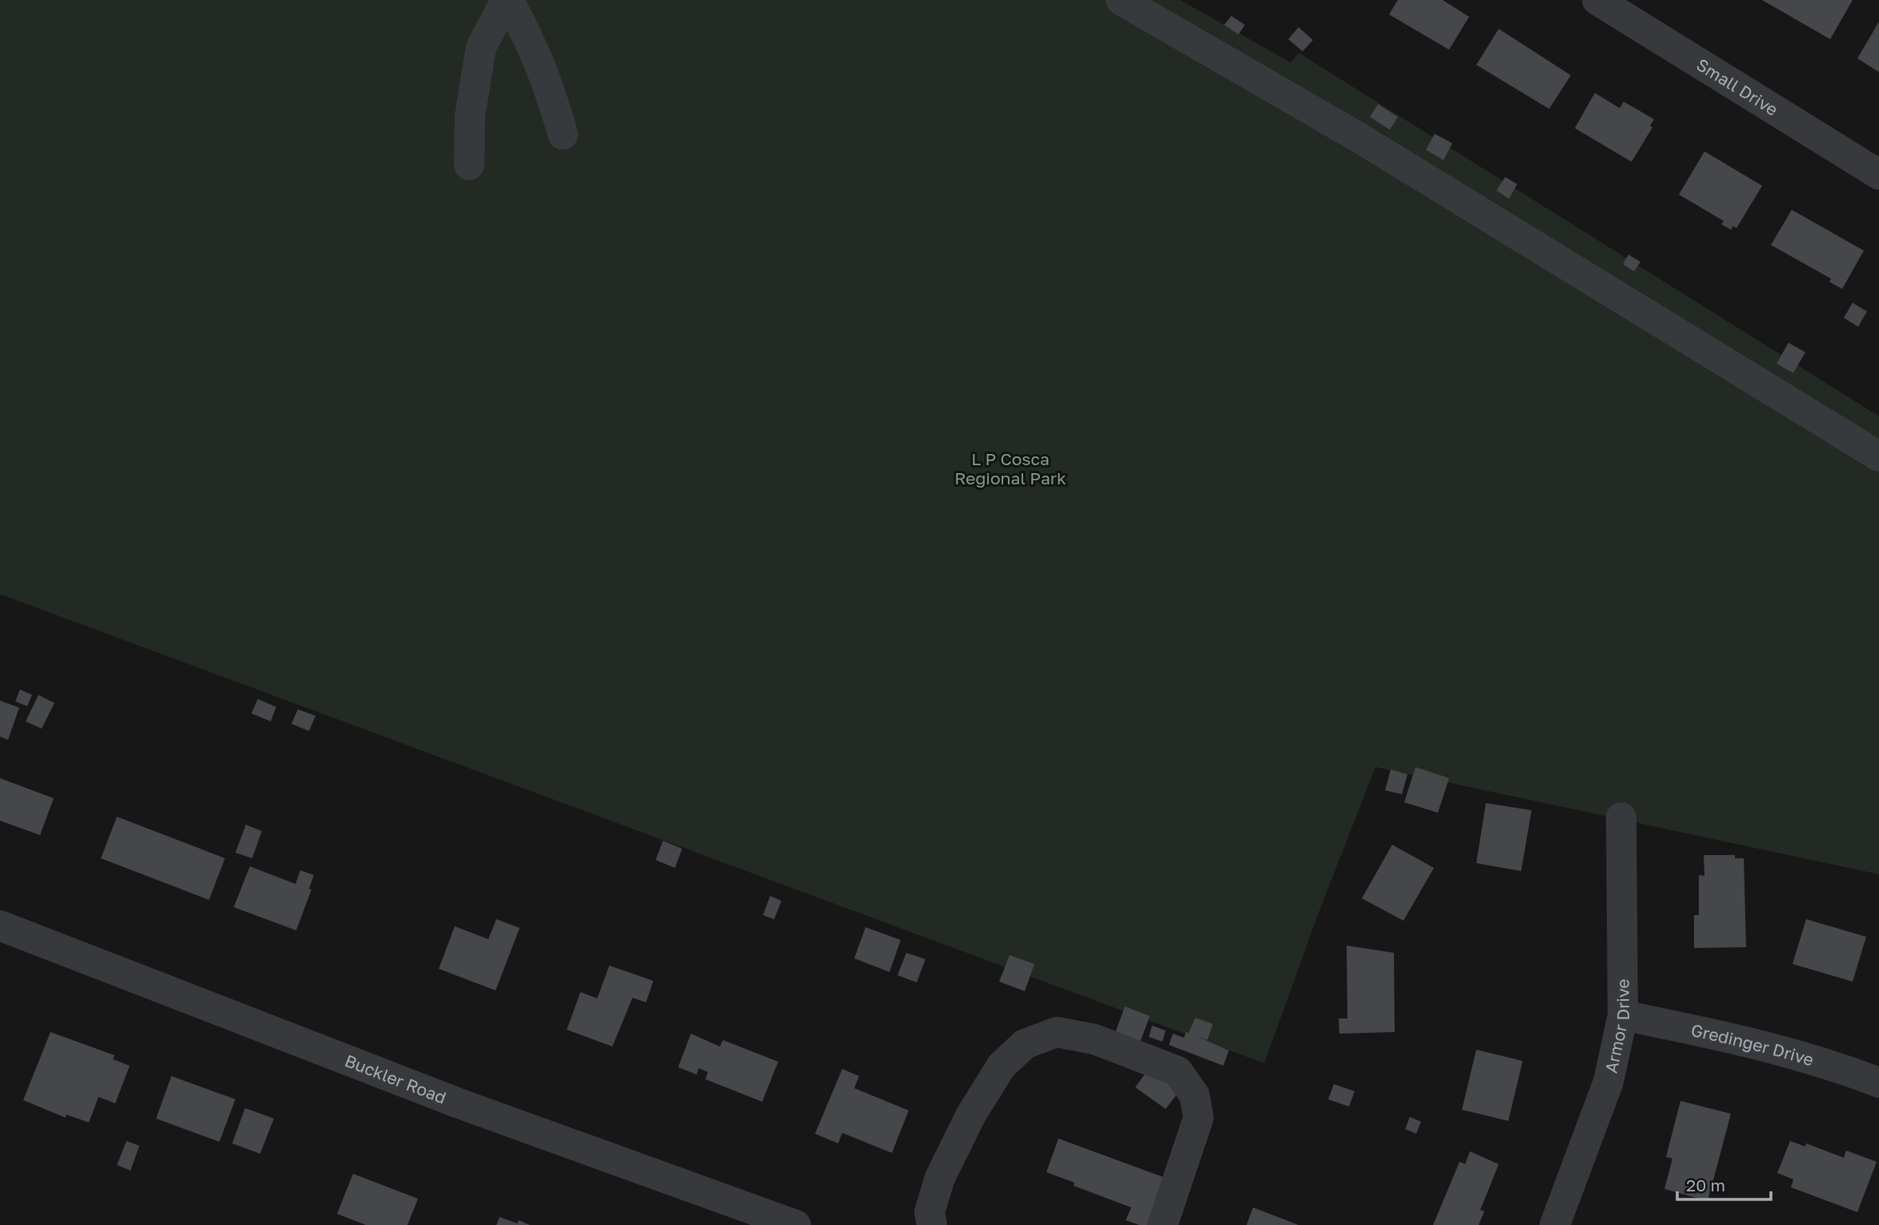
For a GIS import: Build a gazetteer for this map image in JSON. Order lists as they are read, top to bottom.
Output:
{
  "streets": {
    "street": [
      "Small Drive",
      "Armor Drive",
      "Gredinger Drive",
      "Buckler Road"
    ]
  },
  "crossings": [
    ["Armor Drive", "Gredinger Drive"]
  ],
  "parks": ["L P Cosca Regional Park"],
  "scale_bar": "20 m"
}
